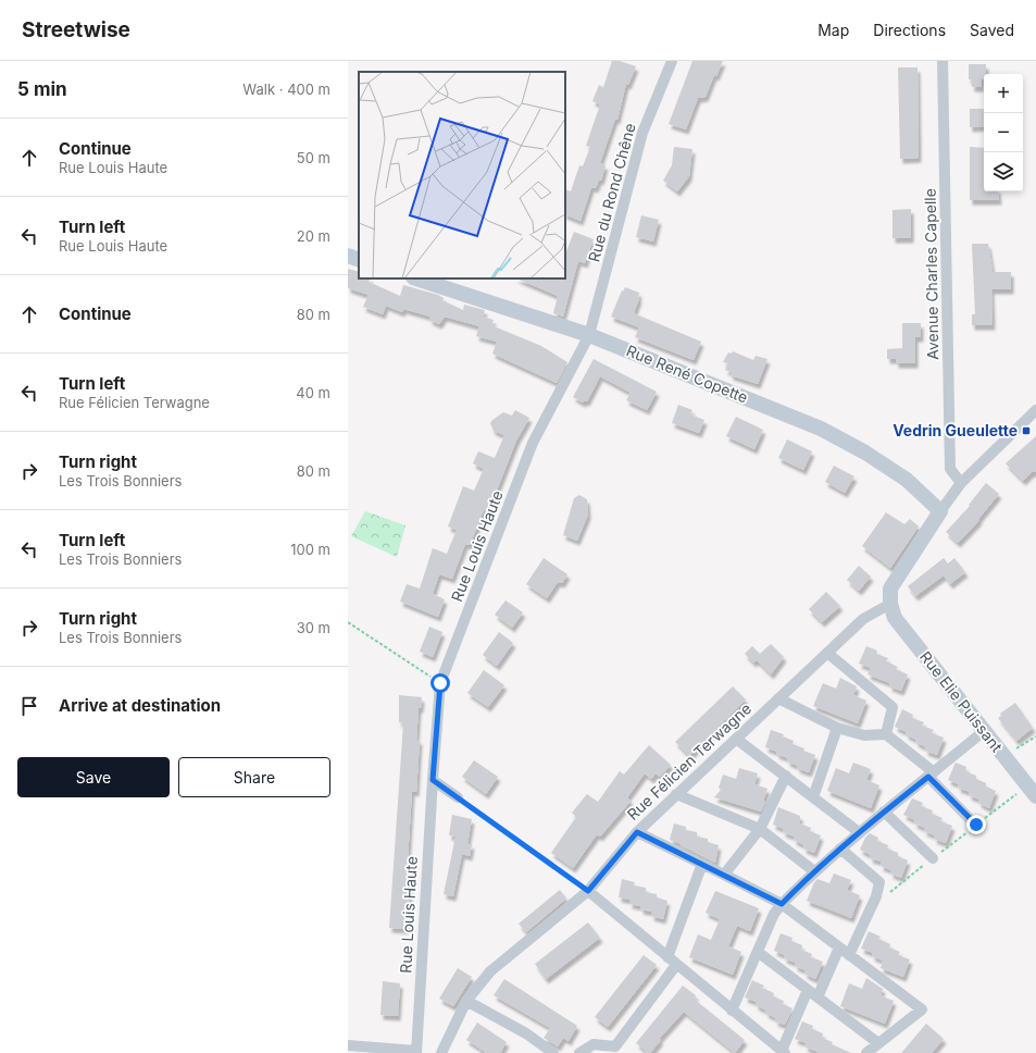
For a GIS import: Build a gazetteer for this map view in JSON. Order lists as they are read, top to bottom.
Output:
{
  "streets": {
    "street": [
      "Rue du Rond Chêne",
      "Avenue Charles Capelle",
      "Rue René Copette",
      "Rue Louis Haute",
      "Rue Elie Puissant",
      "Rue Félicien Terwagne"
    ]
  },
  "crossings": [
    ["Rue du Rond Chêne", "Rue René Copette"],
    ["Rue du Rond Chêne", "Rue Louis Haute"],
    ["Rue René Copette", "Rue Louis Haute"],
    ["Rue Elie Puissant", "Rue Félicien Terwagne"]
  ],
  "places": {
    "transit": ["Vedrin Gueulette"]
  },
  "page": {
    "header": "Streetwise",
    "nav": ["Map", "Directions", "Saved"],
    "heading": ["5 min", "Walk · 400 m"],
    "map_buttons": ["+", "−"],
    "list": [
      ["Continue", "Rue Louis Haute", "50 m"],
      ["Turn left", "Rue Louis Haute", "20 m"],
      ["Continue", "80 m"],
      ["Turn left", "Rue Félicien Terwagne", "40 m"],
      ["Turn right", "Les Trois Bonniers", "80 m"],
      ["Turn left", "Les Trois Bonniers", "100 m"],
      ["Turn right", "Les Trois Bonniers", "30 m"],
      "Arrive at destination"
    ],
    "buttons": ["Save", "Share"]
  }
}
